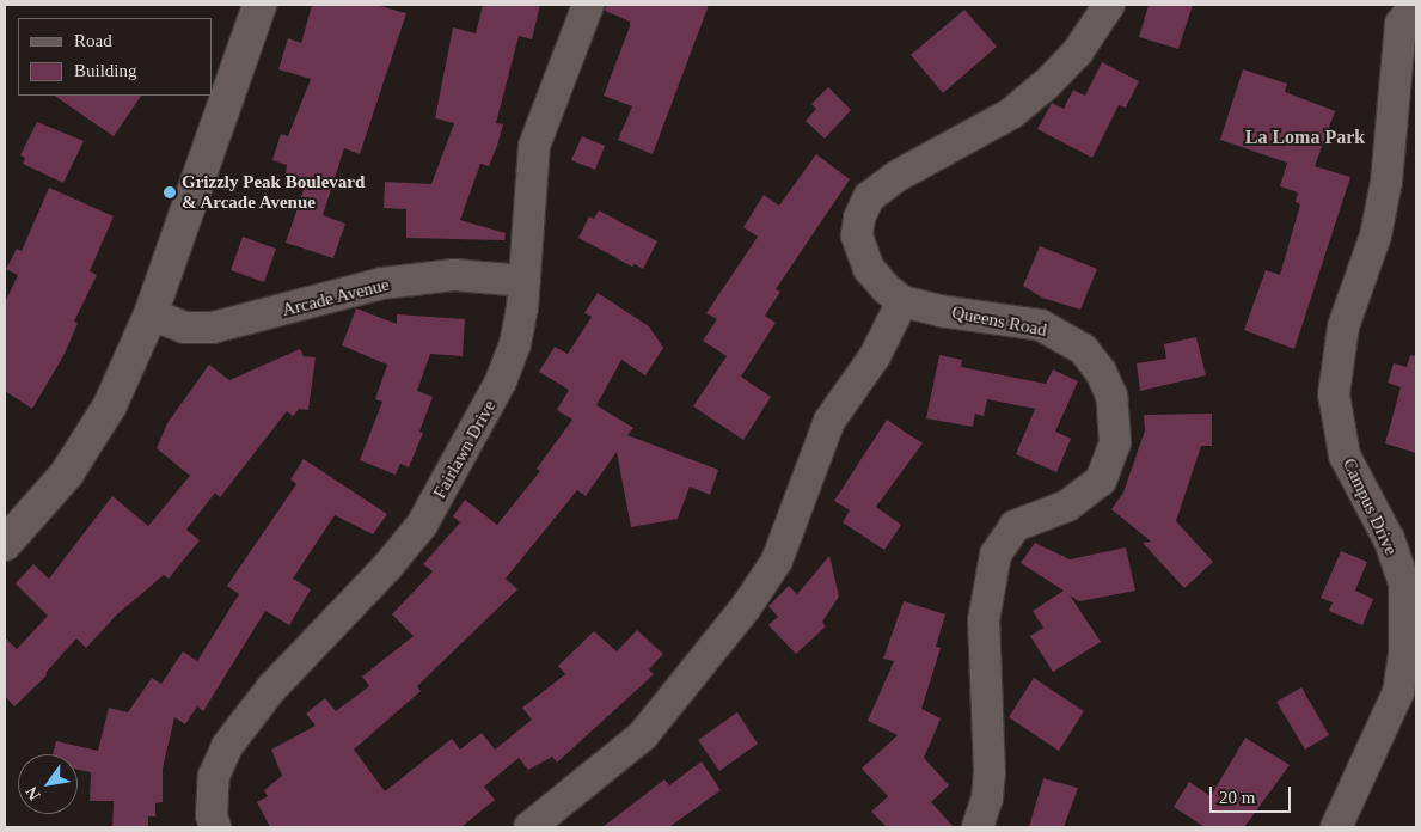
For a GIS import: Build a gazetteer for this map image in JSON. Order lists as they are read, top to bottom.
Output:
{
  "streets": {
    "street": [
      "Arcade Avenue",
      "Queens Road",
      "Fairlawn Drive",
      "Campus Drive"
    ]
  },
  "crossings": [
    ["Arcade Avenue", "Fairlawn Drive"]
  ],
  "districts": ["La Loma Park"],
  "places": ["Grizzly Peak Boulevard & Arcade Avenue"],
  "legend": ["Road", "Building"],
  "scale_bar": "20 m",
  "north": "bottom left"
}
